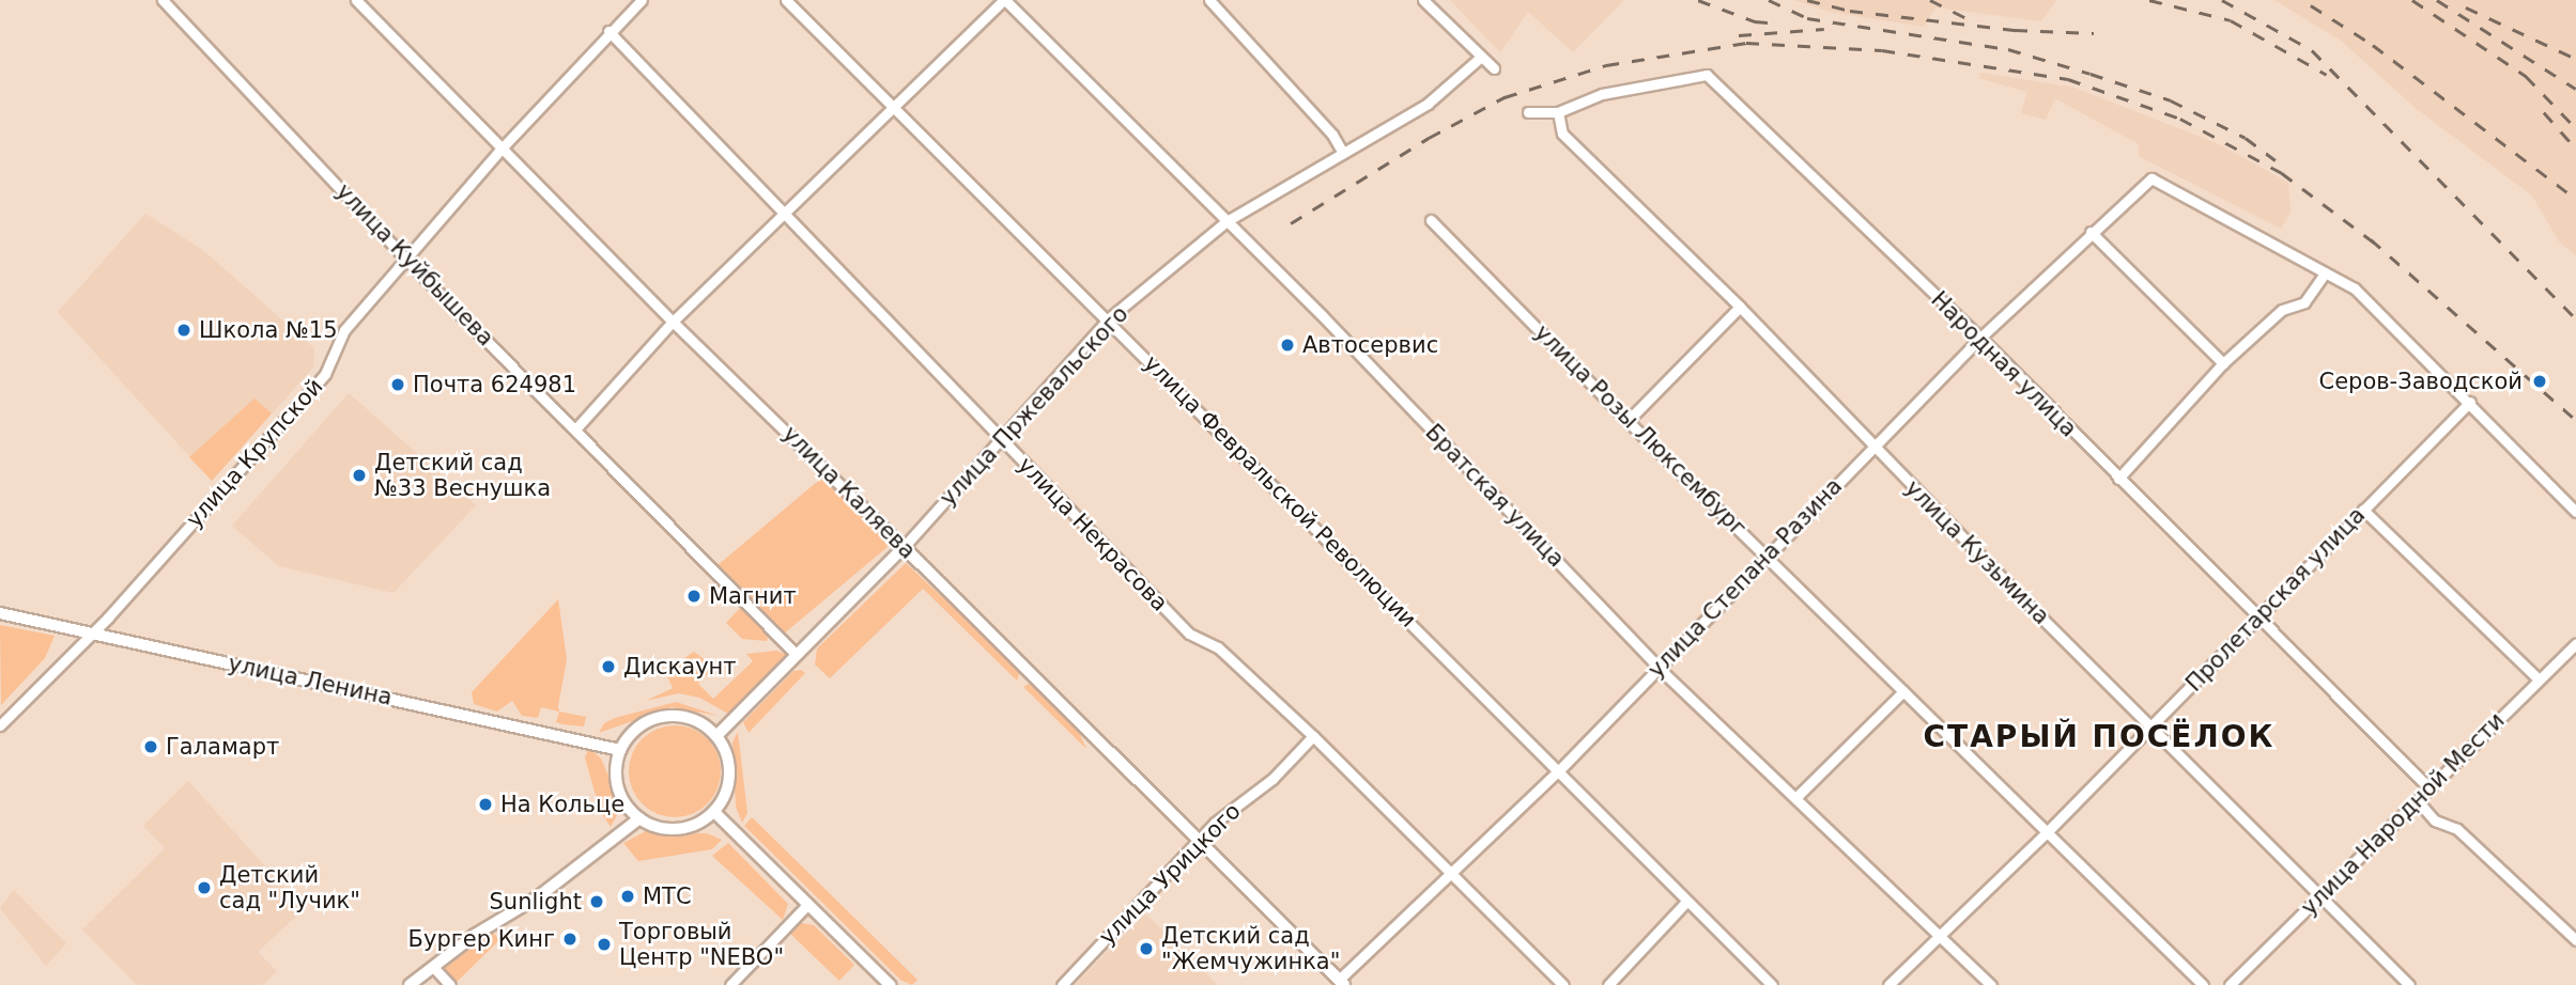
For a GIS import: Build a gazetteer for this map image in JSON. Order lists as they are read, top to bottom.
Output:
{
  "streets": {
    "street": [
      "улица Куйбышева",
      "Народная улица",
      "улица Пржевальского",
      "улица Розы Люксембург",
      "улица Крупской",
      "улица Февральской Революции",
      "улица Каляева",
      "Братская улица",
      "улица Некрасова",
      "улица Кузьмина",
      "улица Степана Разина",
      "Пролетарская улица",
      "улица Ленина",
      "улица Народной Мести",
      "улица Урицкого"
    ]
  },
  "crossings": [
    ["улица Куйбышева", "улица Пржевальского"],
    ["улица Куйбышева", "улица Крупской"],
    ["Народная улица", "улица Кузьмина"],
    ["Народная улица", "улица Степана Разина"],
    ["Народная улица", "Пролетарская улица"],
    ["Народная улица", "улица Народной Мести"],
    ["улица Пржевальского", "улица Февральской Революции"],
    ["улица Пржевальского", "улица Каляева"],
    ["улица Пржевальского", "Братская улица"],
    ["улица Пржевальского", "улица Некрасова"],
    ["улица Пржевальского", "улица Ленина"],
    ["улица Розы Люксембург", "улица Степана Разина"],
    ["улица Розы Люксембург", "Пролетарская улица"],
    ["улица Крупской", "улица Каляева"],
    ["улица Крупской", "улица Некрасова"],
    ["улица Крупской", "улица Ленина"],
    ["улица Февральской Революции", "улица Степана Разина"],
    ["улица Каляева", "улица Степана Разина"],
    ["улица Каляева", "улица Урицкого"],
    ["Братская улица", "улица Степана Разина"],
    ["Братская улица", "Пролетарская улица"],
    ["улица Некрасова", "улица Степана Разина"],
    ["улица Некрасова", "улица Урицкого"],
    ["улица Кузьмина", "улица Степана Разина"],
    ["улица Кузьмина", "Пролетарская улица"],
    ["улица Кузьмина", "улица Народной Мести"]
  ],
  "districts": ["СТАРЫЙ ПОСЁЛОК"],
  "places": [
    "Школа №15",
    "Автосервис",
    "Серов-Заводской",
    "Почта 624981",
    "Детский сад №33 Веснушка",
    "Магнит",
    "Дискаунт",
    "Галамарт",
    "На Кольце",
    "Детский сад \"Лучик\"",
    "МТС",
    "Sunlight",
    "Бургер Кинг",
    "Торговый Центр \"NEBO\"",
    "Детский сад \"Жемчужинка\""
  ]
}
